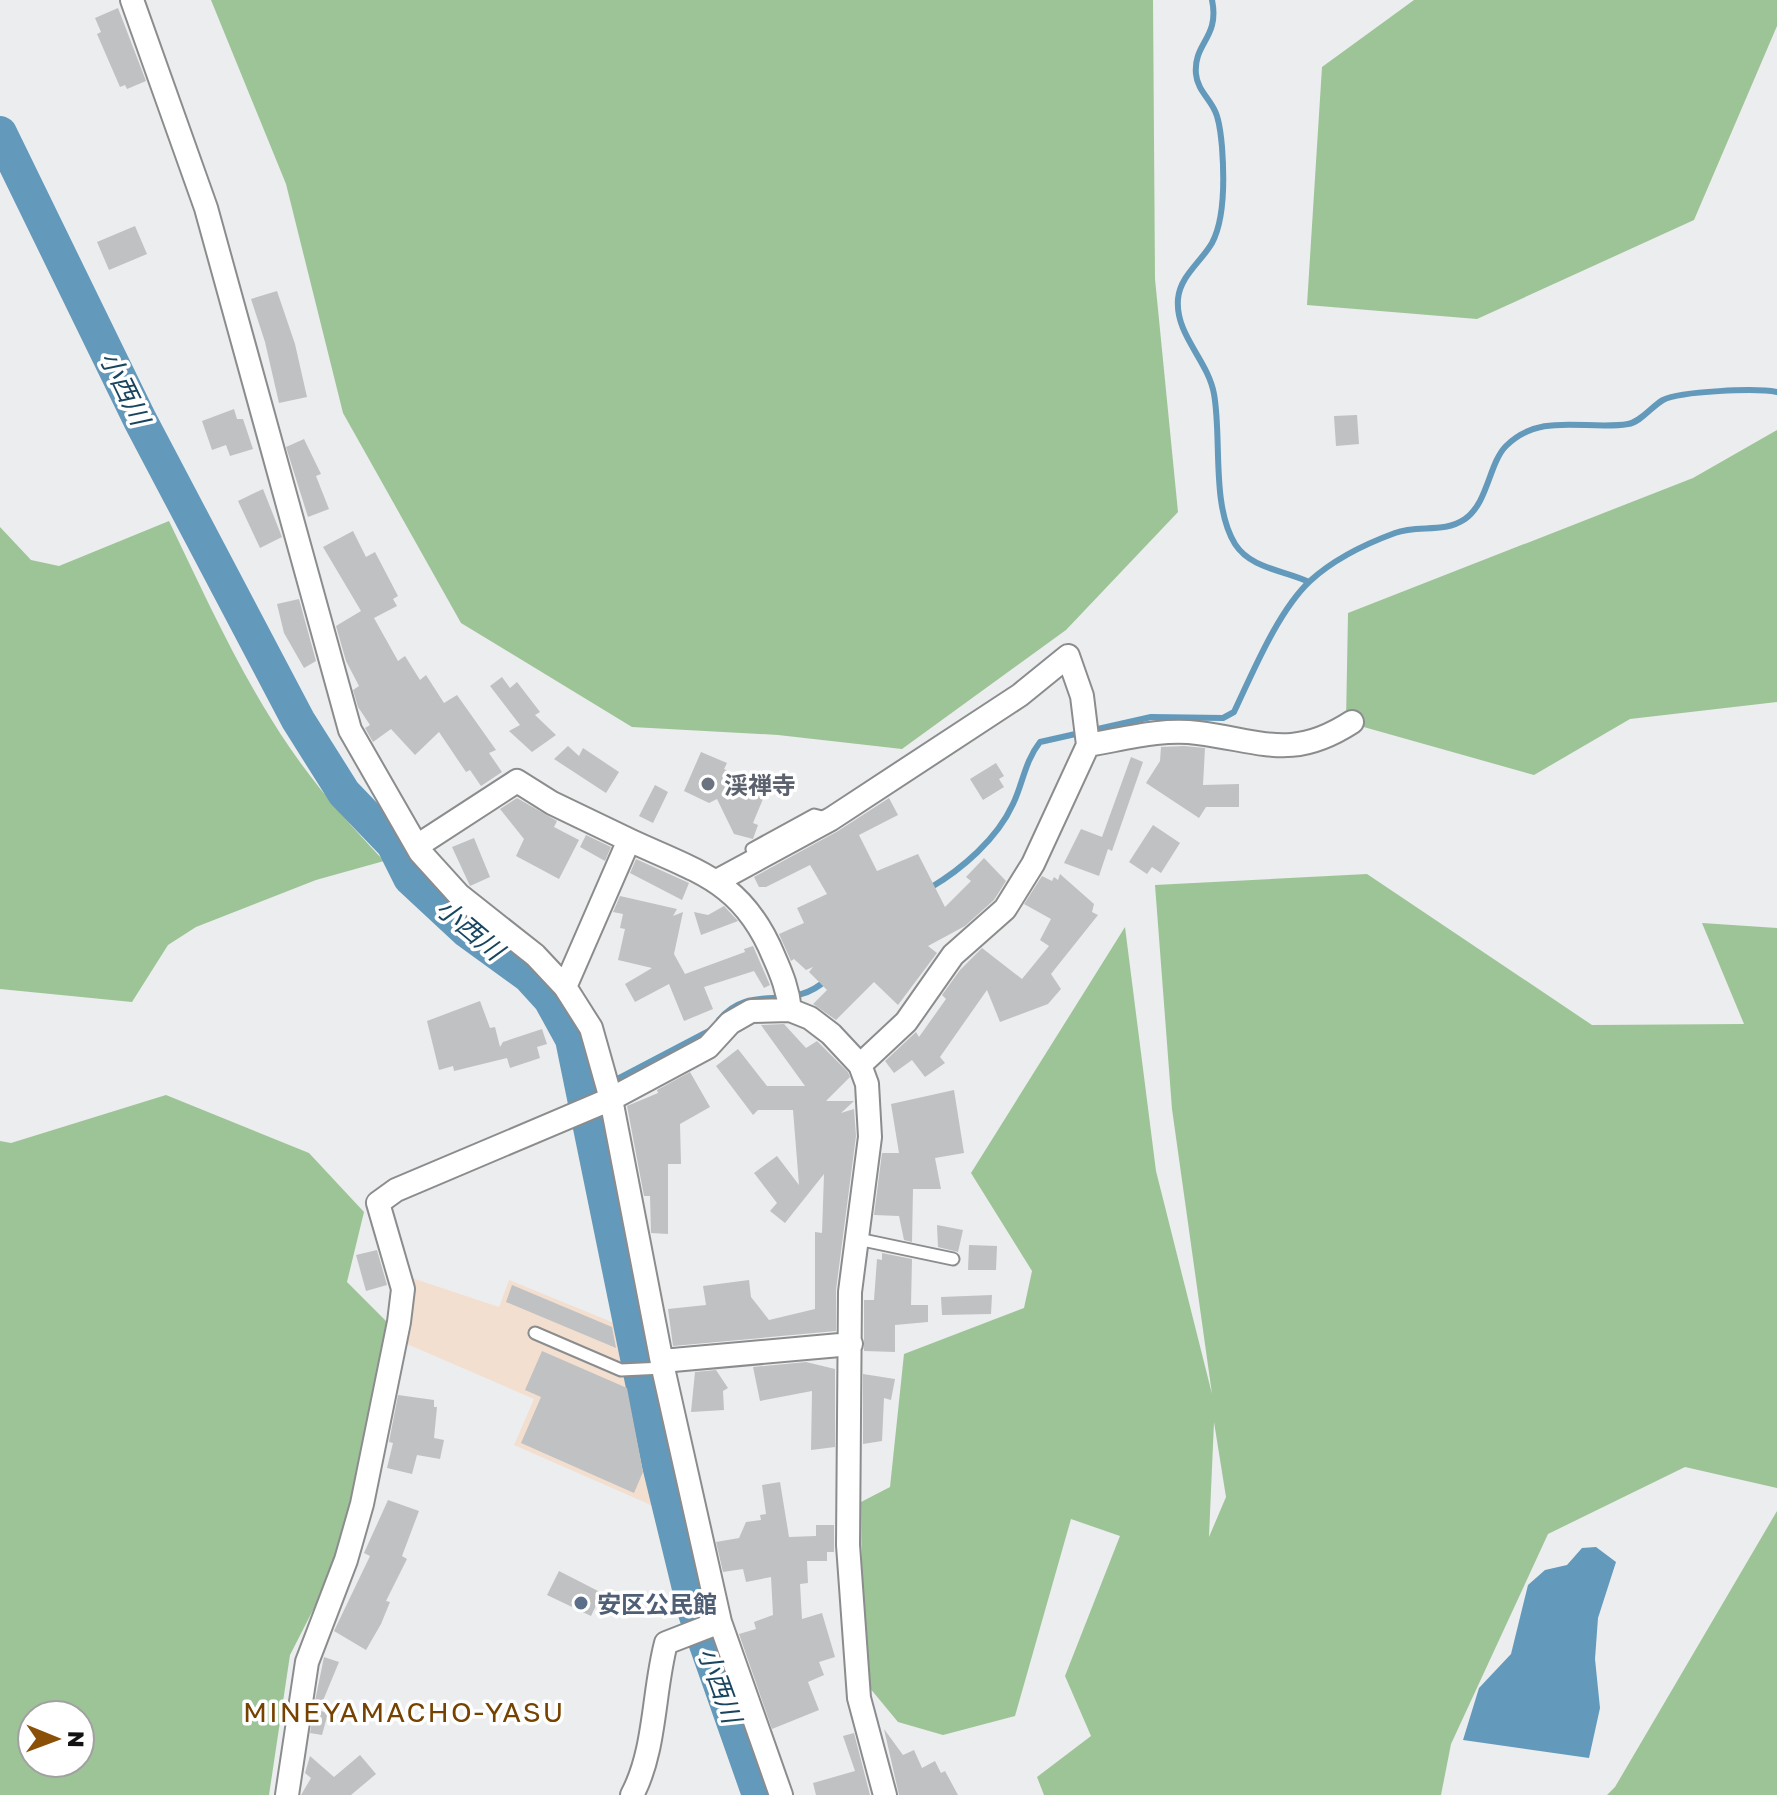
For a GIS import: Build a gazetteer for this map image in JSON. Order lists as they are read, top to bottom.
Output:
{
  "districts": ["MINEYAMACHO-YASU"],
  "water": ["小西川"],
  "places": ["渓禅寺", "安区公民館"],
  "north": "right"
}
